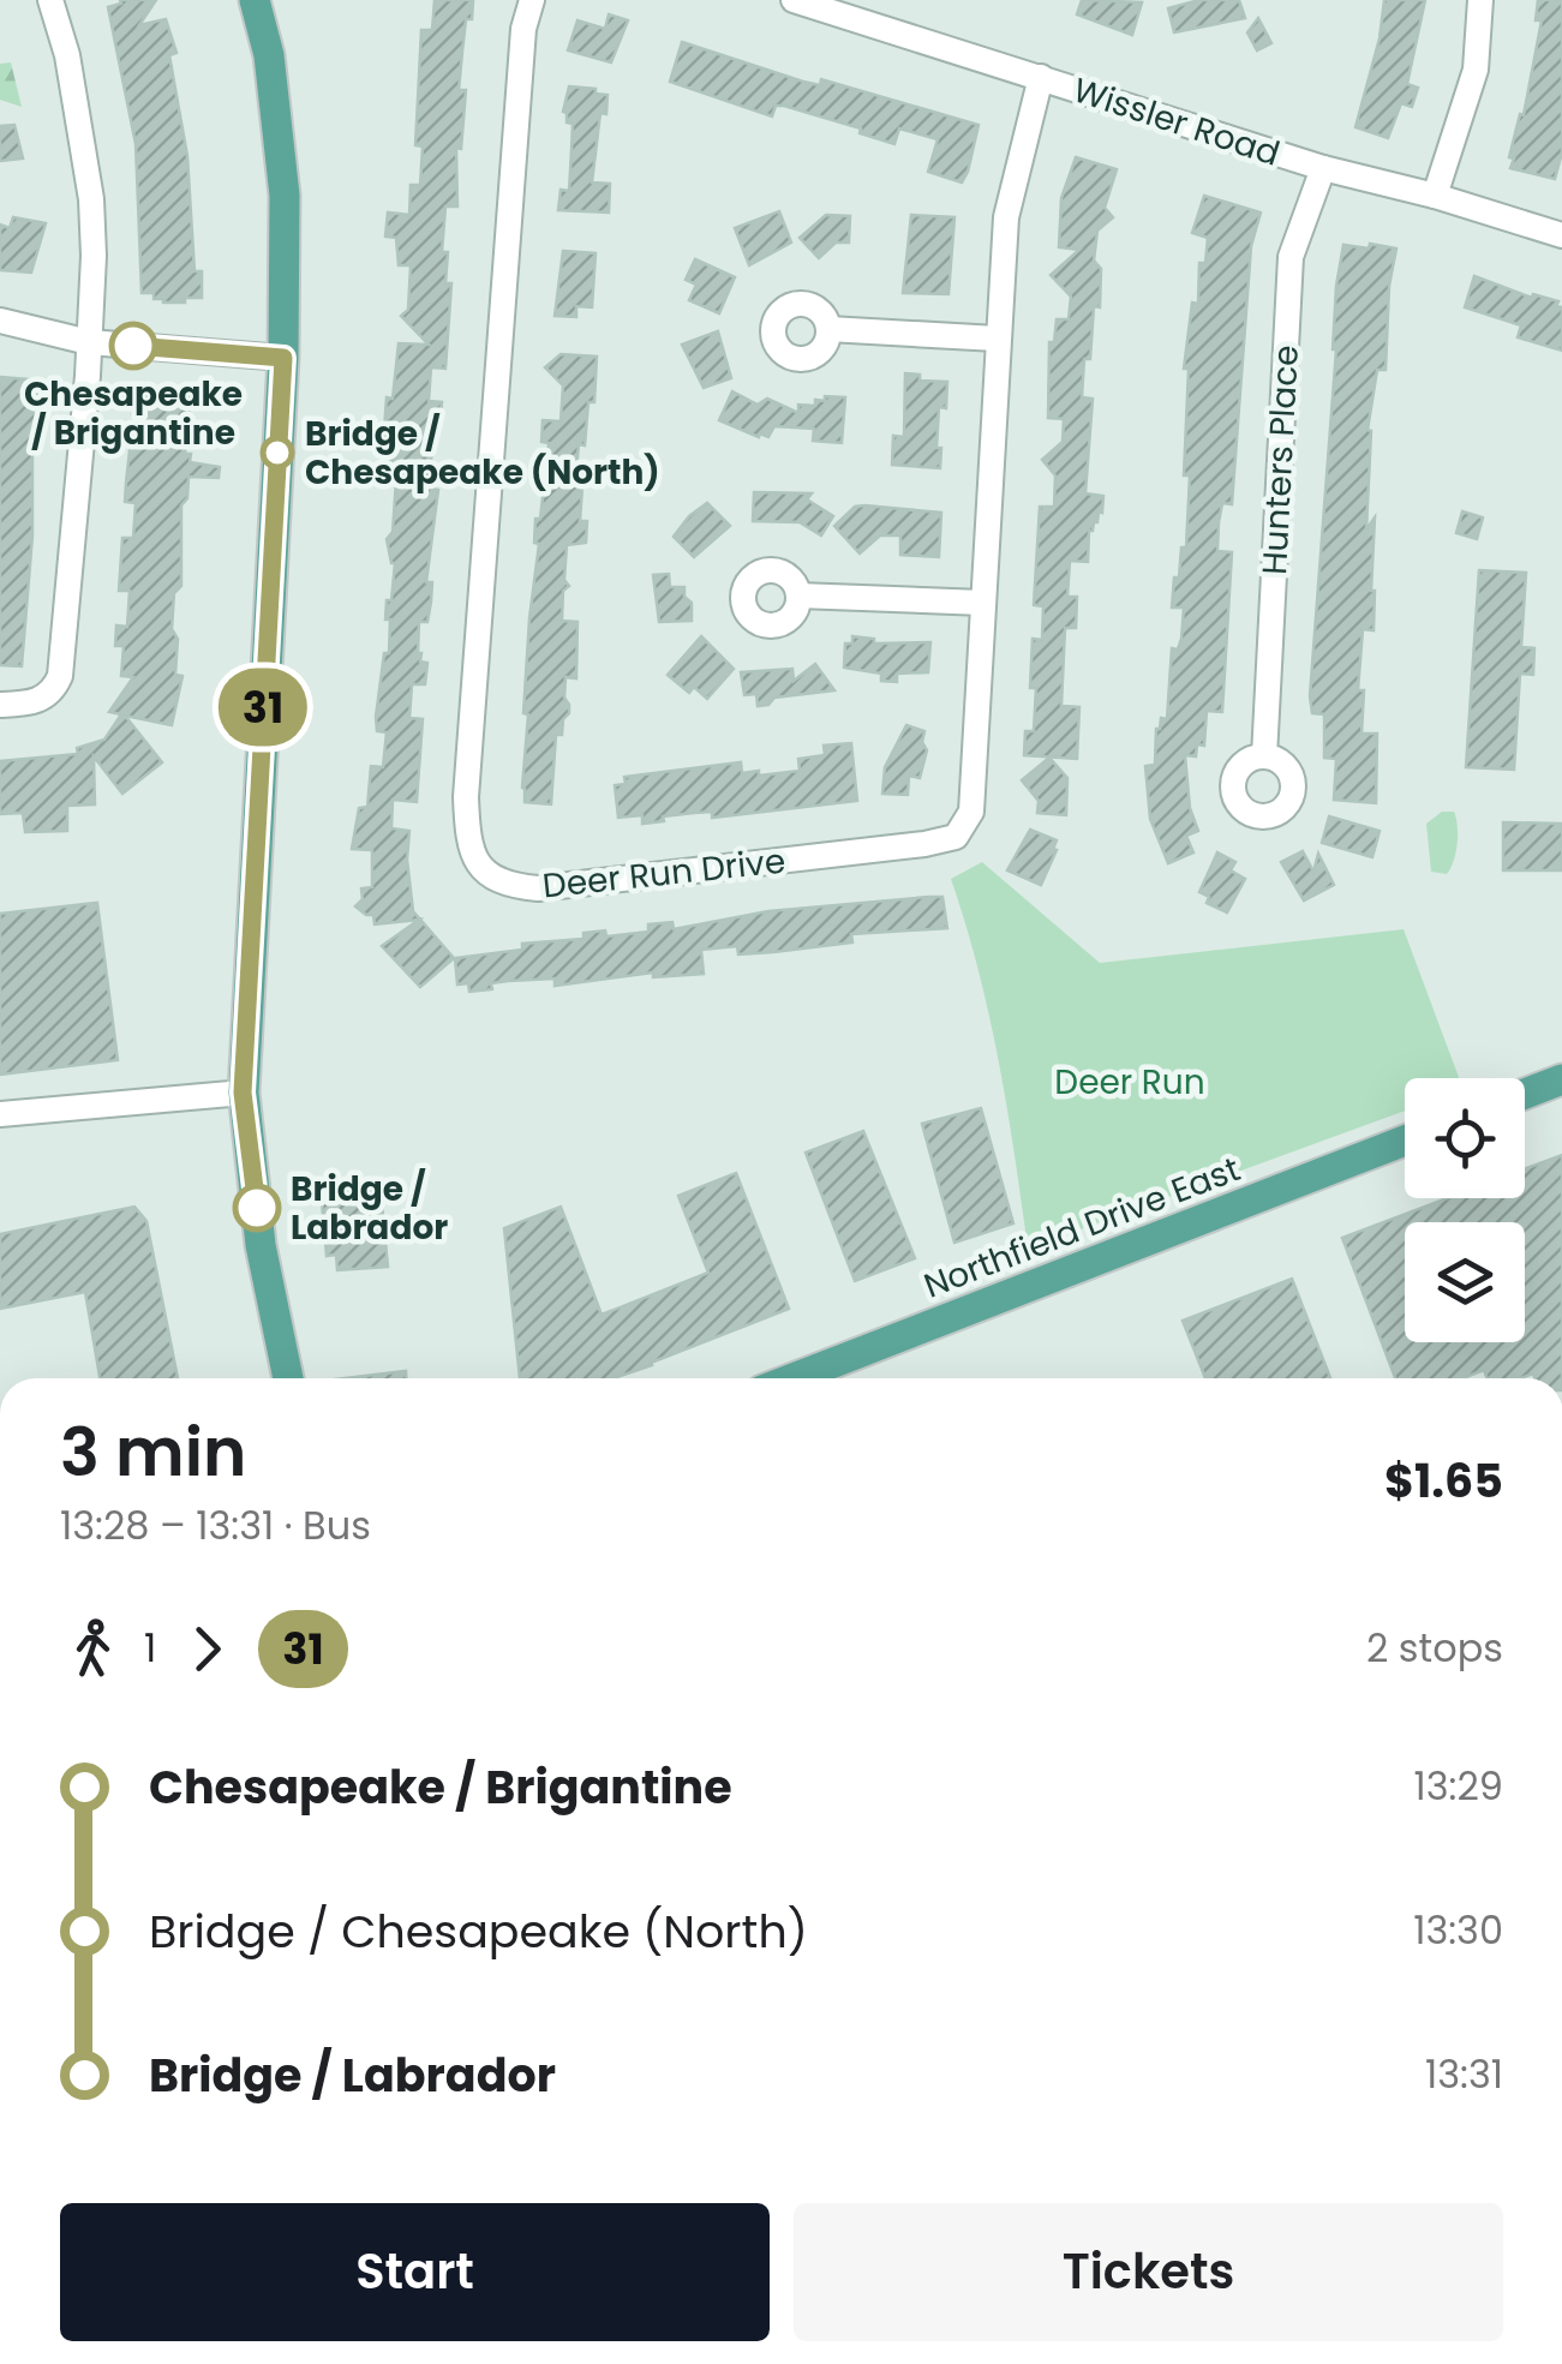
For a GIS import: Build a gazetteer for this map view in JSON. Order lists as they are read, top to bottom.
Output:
{
  "streets": {
    "main road": ["Northfield Drive East"],
    "street": ["Wissler Road", "Hunters Place", "Deer Run Drive"]
  },
  "crossings": [
    ["Wissler Road", "Hunters Place"],
    ["Wissler Road", "Deer Run Drive"]
  ],
  "parks": ["Deer Run"],
  "places": ["Chesapeake / Brigantine", "Bridge / Chesapeake (North)", "Bridge / Labrador"],
  "lines": ["bus line 31"],
  "page": {
    "on_map": "31",
    "heading": ["3 min", "13:28 – 13:31 · Bus", "$1.65"],
    "legs": ["1", "31", "2 stops"],
    "list": [
      {
        "name": "Chesapeake / Brigantine",
        "value": "13:29"
      },
      {
        "name": "Bridge / Chesapeake (North)",
        "value": "13:30"
      },
      {
        "name": "Bridge / Labrador",
        "value": "13:31"
      }
    ],
    "buttons": ["Start", "Tickets"]
  }
}
